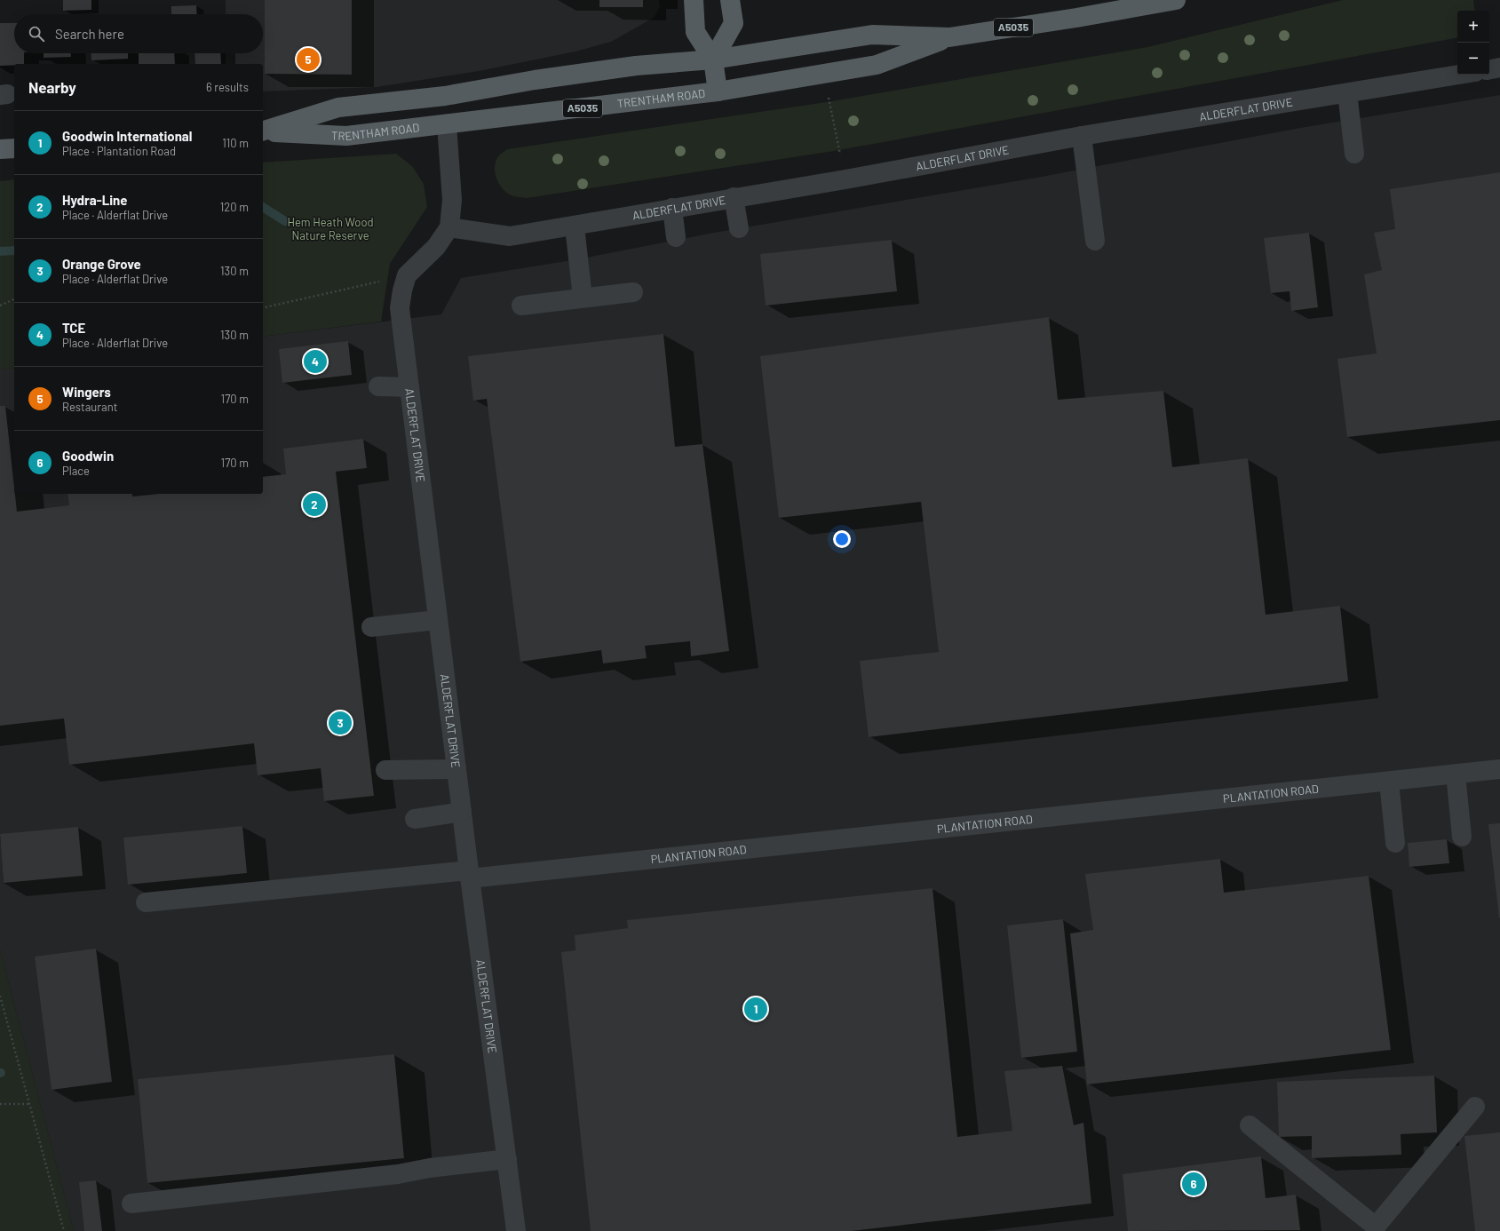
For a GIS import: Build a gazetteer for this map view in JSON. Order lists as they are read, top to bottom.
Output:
{
  "streets": {
    "main road": ["A5035", "TRENTHAM ROAD"],
    "street": ["ALDERFLAT DRIVE", "PLANTATION ROAD"]
  },
  "crossings": [
    ["TRENTHAM ROAD", "ALDERFLAT DRIVE"],
    ["ALDERFLAT DRIVE", "PLANTATION ROAD"]
  ],
  "parks": ["Hem Heath Wood Nature Reserve"],
  "page": {
    "map_buttons": ["+", "−"],
    "search": "Search here",
    "pins": [
      "5",
      "4",
      "2",
      "3",
      "1",
      "6"
    ],
    "heading": ["Nearby", "6 results"],
    "list": [
      {
        "mark": "1",
        "name": "Goodwin International",
        "note": "Place · Plantation Road",
        "value": "110 m"
      },
      {
        "mark": "2",
        "name": "Hydra-Line",
        "note": "Place · Alderflat Drive",
        "value": "120 m"
      },
      {
        "mark": "3",
        "name": "Orange Grove",
        "note": "Place · Alderflat Drive",
        "value": "130 m"
      },
      {
        "mark": "4",
        "name": "TCE",
        "note": "Place · Alderflat Drive",
        "value": "130 m"
      },
      {
        "mark": "5",
        "name": "Wingers",
        "note": "Restaurant",
        "value": "170 m"
      },
      {
        "mark": "6",
        "name": "Goodwin",
        "note": "Place",
        "value": "170 m"
      }
    ]
  }
}
